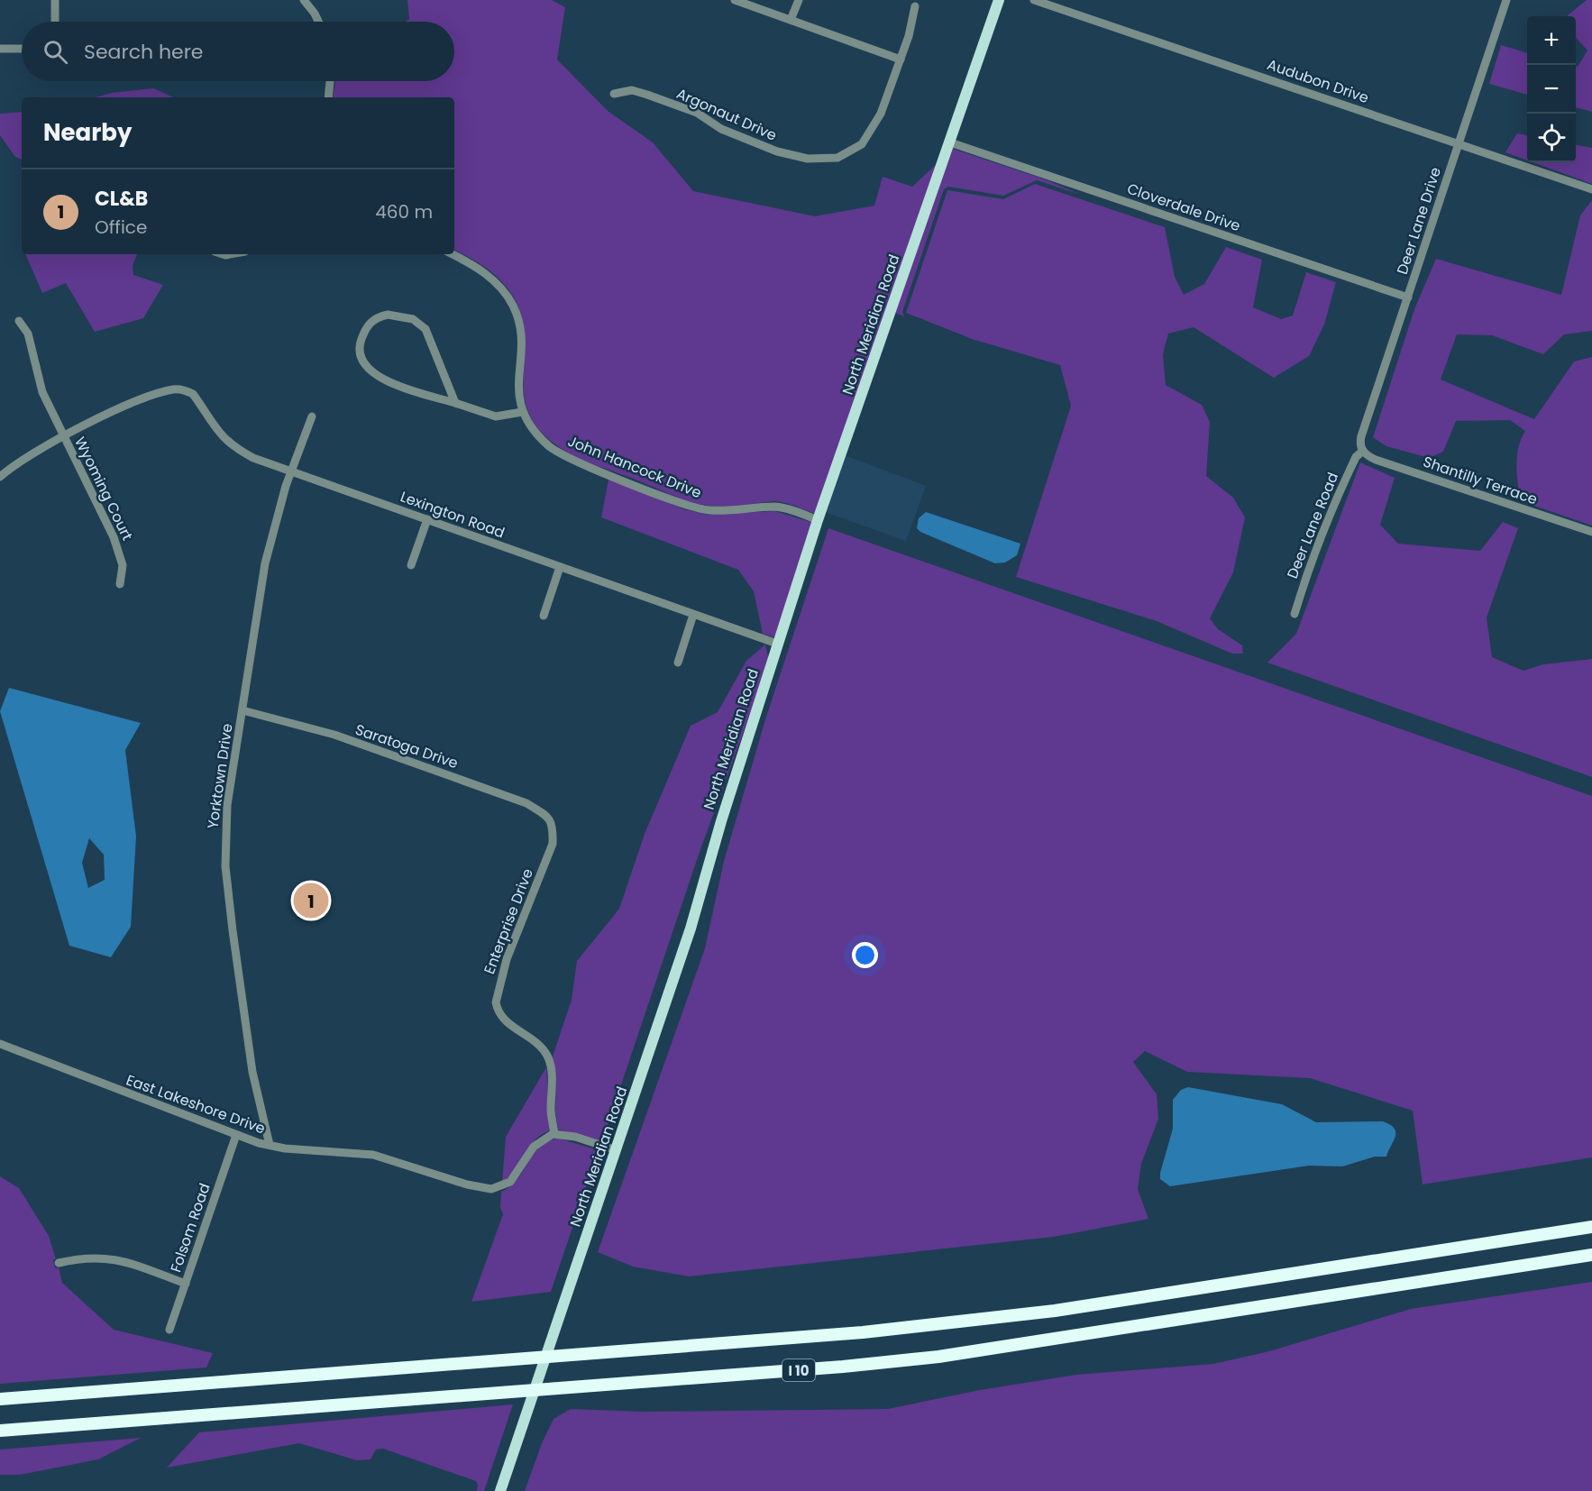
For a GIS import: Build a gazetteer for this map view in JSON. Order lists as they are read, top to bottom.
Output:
{
  "streets": {
    "highway": ["I 10"],
    "main road": ["North Meridian Road"],
    "street": [
      "Audubon Drive",
      "Argonaut Drive",
      "Cloverdale Drive",
      "Deer Lane Drive",
      "John Hancock Drive",
      "Shantilly Terrace",
      "Wyoming Court",
      "Lexington Road",
      "Deer Lane Road",
      "Saratoga Drive",
      "Yorktown Drive",
      "Enterprise Drive",
      "East Lakeshore Drive",
      "Folsom Road"
    ]
  },
  "crossings": [
    ["Audubon Drive", "Deer Lane Drive"],
    ["Cloverdale Drive", "Deer Lane Drive"],
    ["Cloverdale Drive", "North Meridian Road"],
    ["Deer Lane Drive", "Shantilly Terrace"],
    ["Deer Lane Drive", "Deer Lane Road"],
    ["North Meridian Road", "John Hancock Drive"],
    ["North Meridian Road", "Lexington Road"],
    ["Shantilly Terrace", "Deer Lane Road"],
    ["Wyoming Court", "Lexington Road"],
    ["Lexington Road", "Yorktown Drive"],
    ["Saratoga Drive", "Yorktown Drive"],
    ["Saratoga Drive", "Enterprise Drive"],
    ["Yorktown Drive", "East Lakeshore Drive"],
    ["Enterprise Drive", "East Lakeshore Drive"],
    ["East Lakeshore Drive", "Folsom Road"]
  ],
  "page": {
    "map_buttons": ["+", "−"],
    "search": "Search here",
    "heading": "Nearby",
    "list": [
      {
        "mark": "1",
        "name": "CL&B",
        "note": "Office",
        "value": "460 m"
      }
    ],
    "pins": "1"
  }
}
